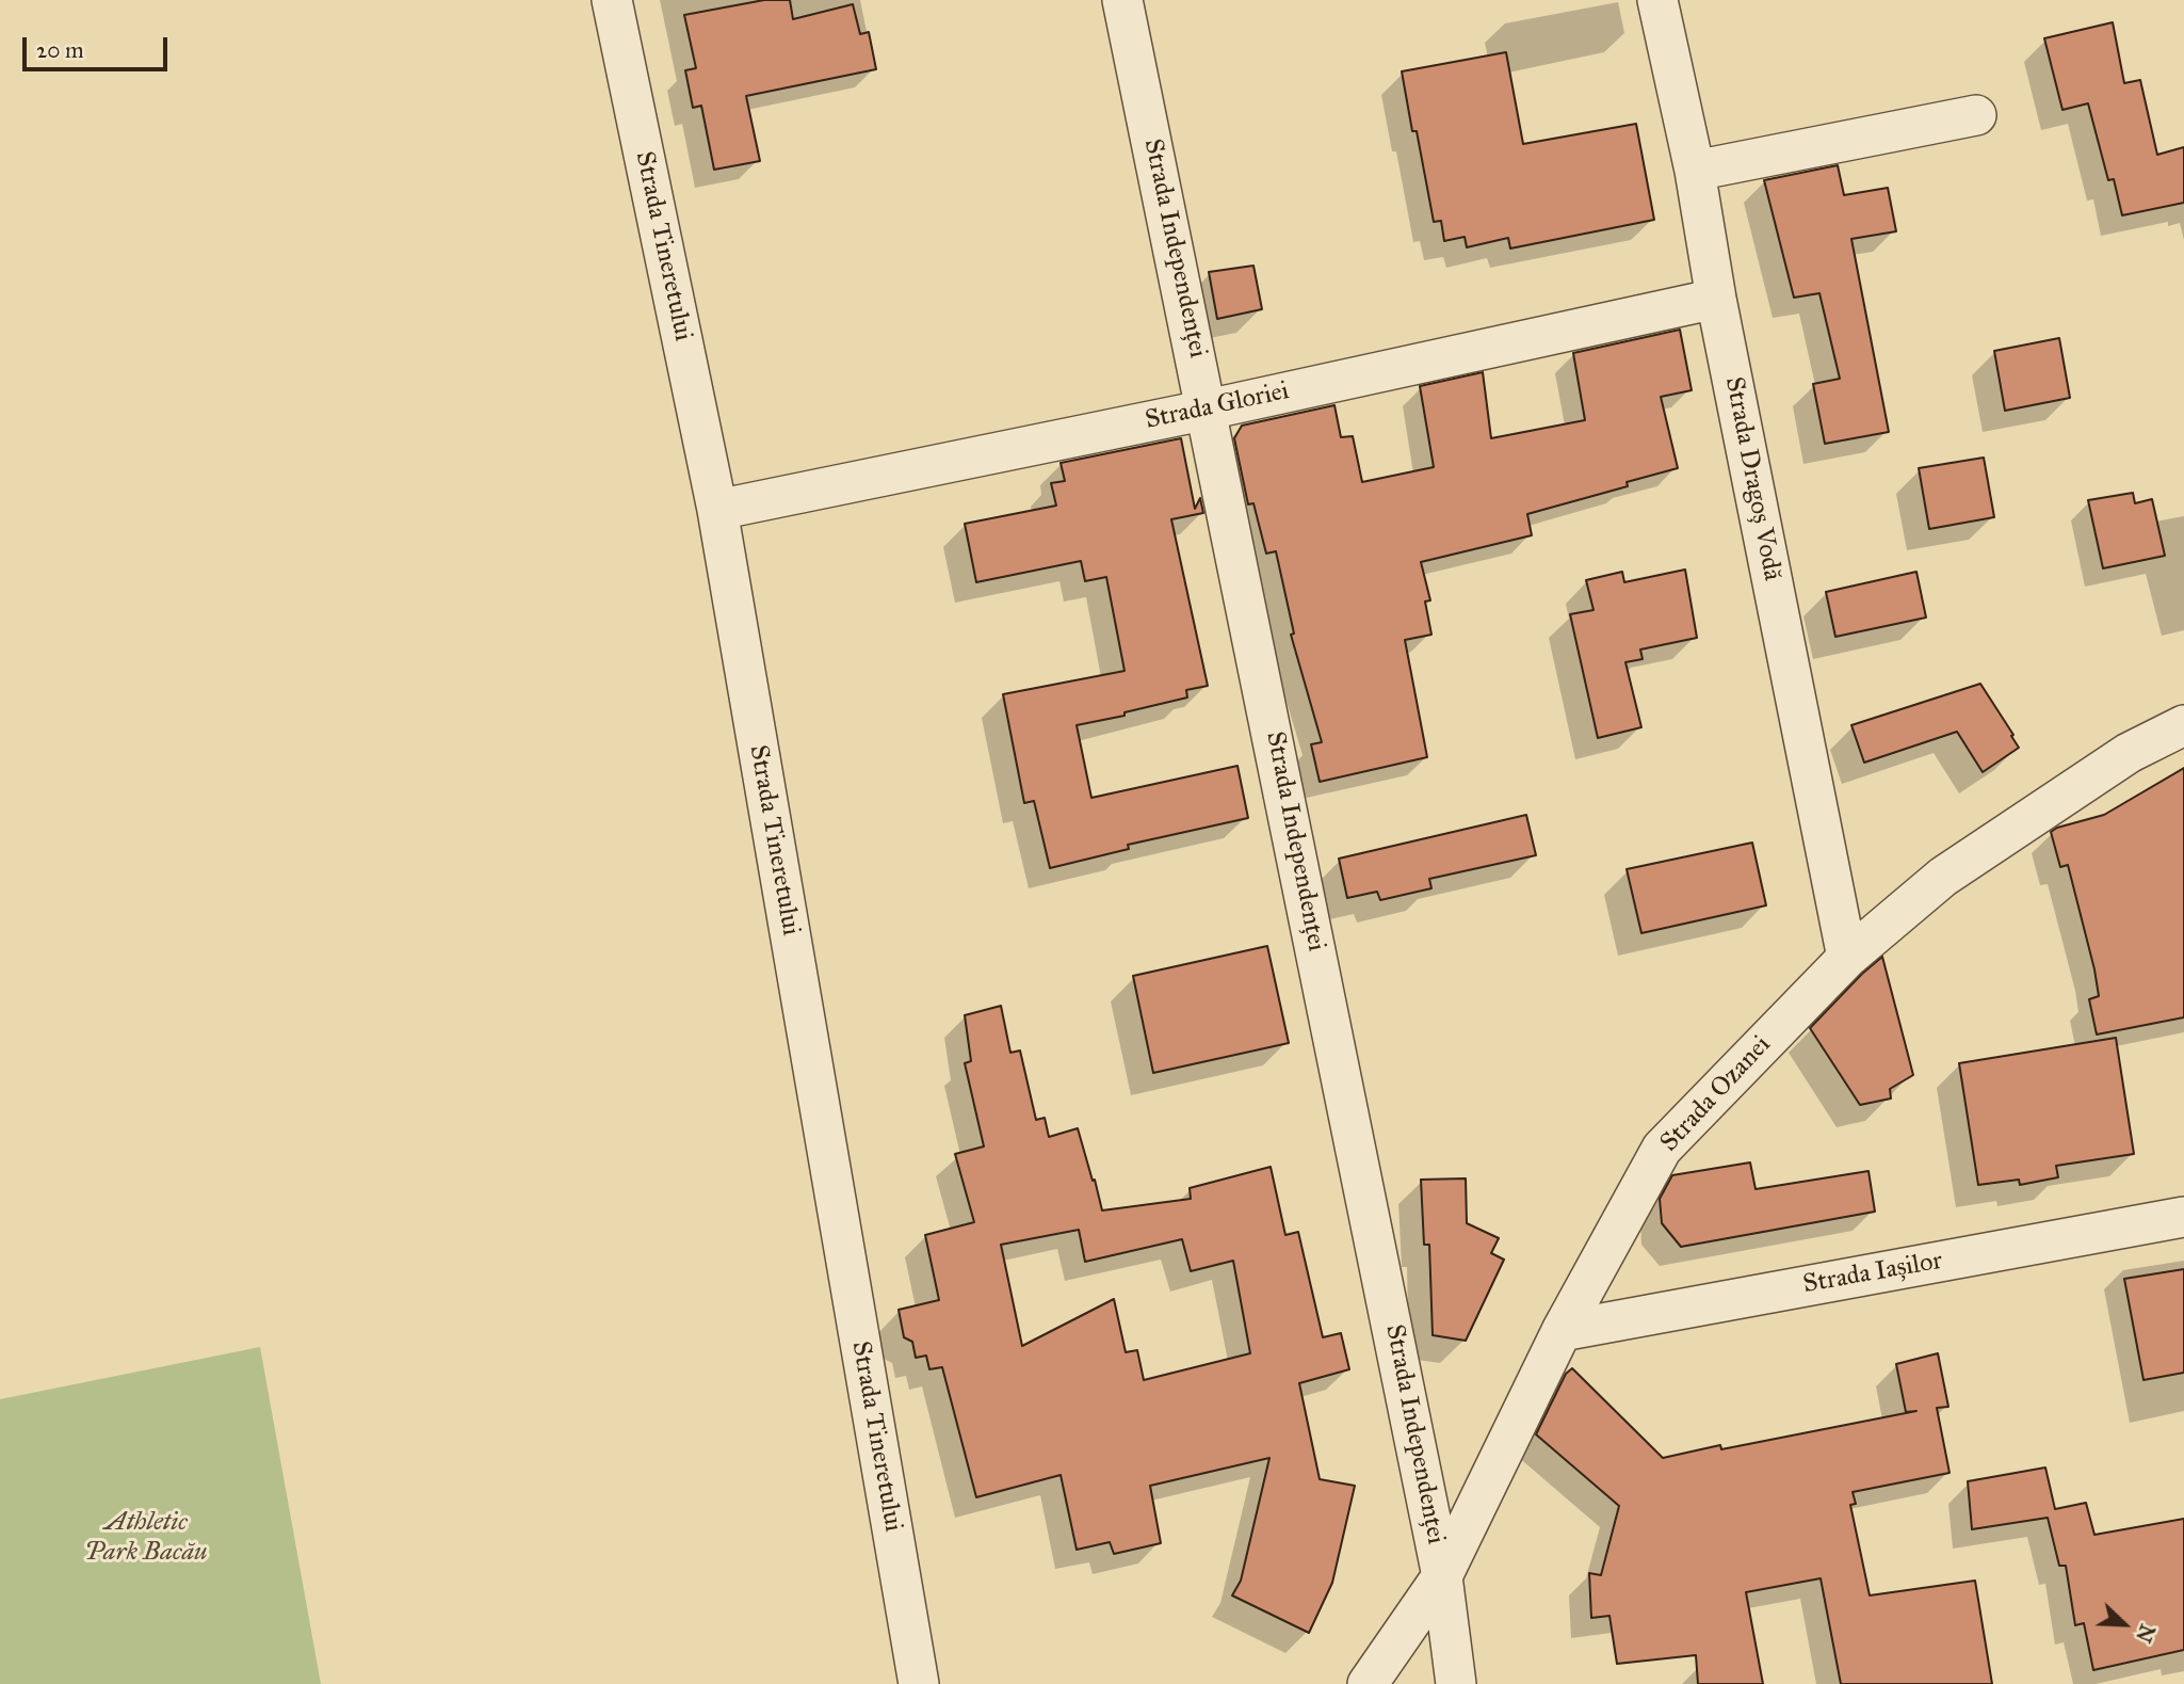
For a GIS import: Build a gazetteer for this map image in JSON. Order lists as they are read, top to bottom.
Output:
{
  "streets": {
    "street": [
      "Strada Tineretului",
      "Strada Independenței",
      "Strada Gloriei",
      "Strada Dragoș Vodă",
      "Strada Ozanei",
      "Strada Iașilor"
    ]
  },
  "crossings": [
    ["Strada Tineretului", "Strada Gloriei"],
    ["Strada Independenței", "Strada Gloriei"],
    ["Strada Independenței", "Strada Ozanei"],
    ["Strada Gloriei", "Strada Dragoș Vodă"],
    ["Strada Dragoș Vodă", "Strada Ozanei"],
    ["Strada Ozanei", "Strada Iașilor"]
  ],
  "parks": ["Athletic Park Bacău"],
  "scale_bar": "20 m",
  "north": "bottom right"
}
